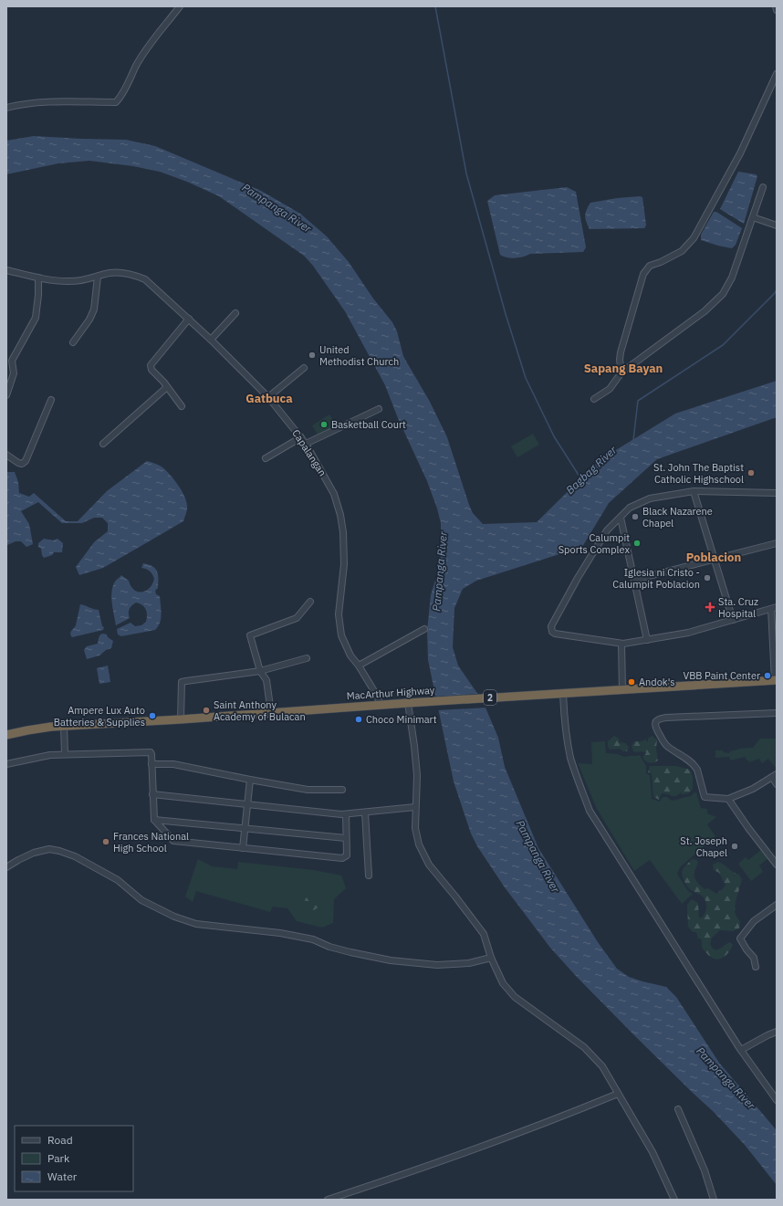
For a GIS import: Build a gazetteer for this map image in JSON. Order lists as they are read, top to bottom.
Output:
{
  "streets": {
    "highway": ["MacArthur Highway", "2"],
    "street": ["Capalangan"]
  },
  "crossings": [
    ["Capalangan", "MacArthur Highway"]
  ],
  "districts": ["Sapang Bayan", "Gatbuca", "Poblacion"],
  "water": ["Pampanga River", "Bagbag River"],
  "places": {
    "other": [
      "United Methodist Church",
      "Basketball Court",
      "St. John The Baptist Catholic Highschool",
      "Black Nazarene Chapel",
      "Calumpit Sports Complex",
      "Iglesia ni Cristo - Calumpit Poblacion",
      "VBB Paint Center",
      "Andok's",
      "Saint Anthony Academy of Bulacan",
      "Ampere Lux Auto Batteries & Supplies",
      "Choco Minimart",
      "Frances National High School",
      "St. Joseph Chapel"
    ],
    "health": ["Sta. Cruz Hospital"]
  },
  "legend": ["Road", "Park", "Water"]
}
